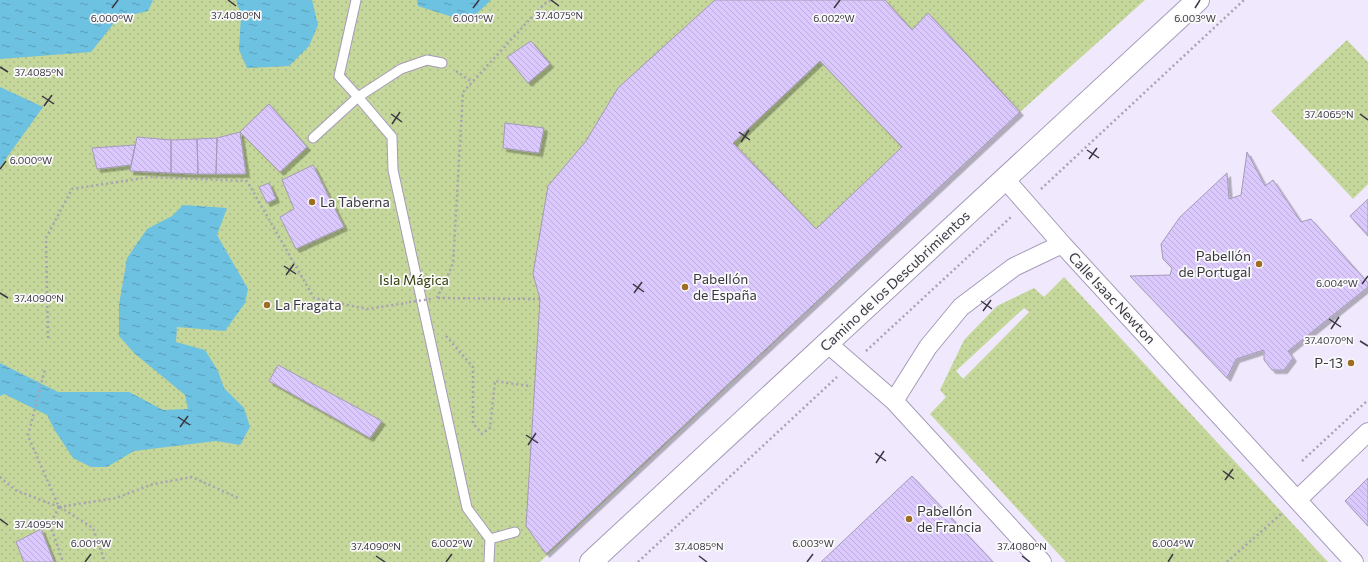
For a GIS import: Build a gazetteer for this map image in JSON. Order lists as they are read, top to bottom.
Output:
{
  "streets": {
    "street": ["Camino de los Descubrimientos", "Calle Isaac Newton"]
  },
  "parks": ["Isla Mágica"],
  "places": [
    "La Taberna",
    "Pabellón de Portugal",
    "Pabellón de España",
    "La Fragata",
    "P-13",
    "Pabellón de Francia"
  ],
  "coordinates": [
    "37.4080°N",
    "37.4075°N",
    "6.000°W",
    "6.001°W",
    "6.002°W",
    "6.003°W",
    "37.4085°N",
    "37.4065°N",
    "6.004°W",
    "37.4090°N",
    "37.4070°N",
    "37.4095°N"
  ]
}
